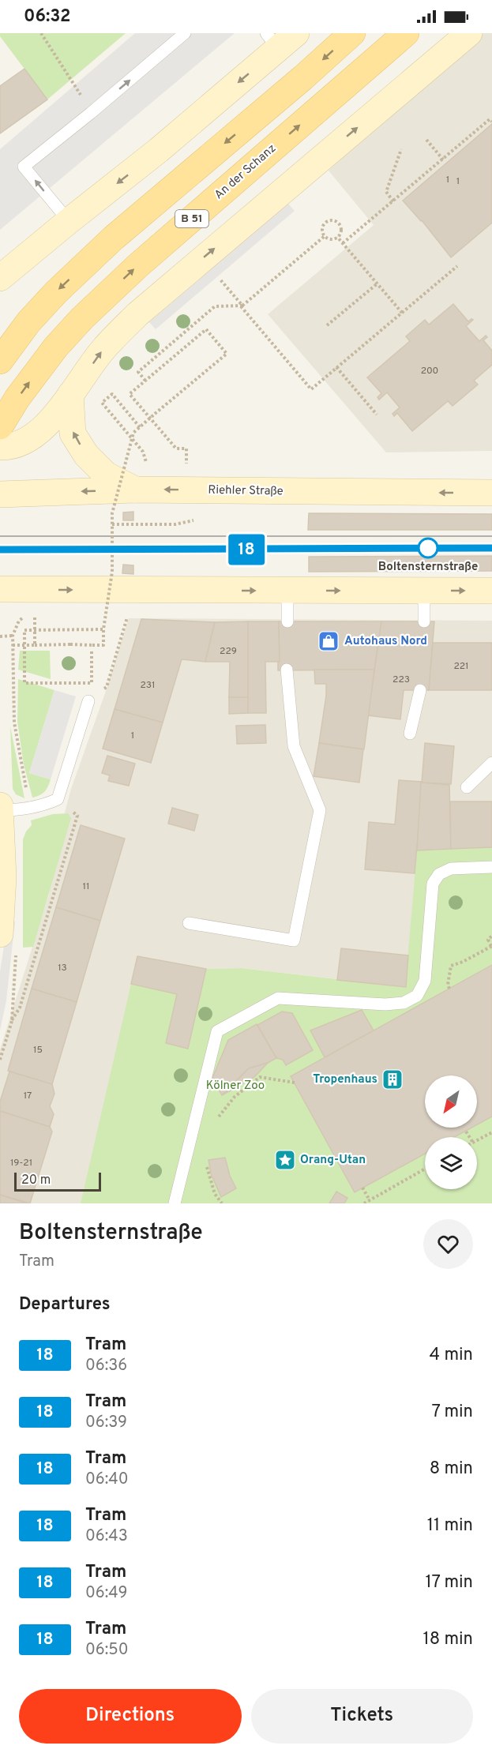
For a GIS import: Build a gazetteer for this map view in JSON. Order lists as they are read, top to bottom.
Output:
{
  "streets": {
    "main road": ["An der Schanz", "B 51", "Riehler Straße"]
  },
  "parks": ["Kölner Zoo"],
  "places": {
    "other": ["Boltensternstraße"],
    "shop": ["Autohaus Nord"],
    "building": ["Tropenhaus"],
    "place": ["Orang-Utan"]
  },
  "lines": ["tram line 18"],
  "house_numbers": [
    "1",
    "1",
    "200",
    "229",
    "221",
    "223",
    "231",
    "1",
    "11",
    "13",
    "15",
    "17",
    "19-21"
  ],
  "scale_bar": "20 m",
  "north": "bottom left",
  "page": {
    "status": "06:32",
    "on_map": "18",
    "scale": "20 m",
    "heading": [
      ["Boltensternstraße", "Tram"],
      "Departures"
    ],
    "list": [
      {
        "mark": "18",
        "name": "Tram",
        "note": "06:36",
        "value": "4 min"
      },
      {
        "mark": "18",
        "name": "Tram",
        "note": "06:39",
        "value": "7 min"
      },
      {
        "mark": "18",
        "name": "Tram",
        "note": "06:40",
        "value": "8 min"
      },
      {
        "mark": "18",
        "name": "Tram",
        "note": "06:43",
        "value": "11 min"
      },
      {
        "mark": "18",
        "name": "Tram",
        "note": "06:49",
        "value": "17 min"
      },
      {
        "mark": "18",
        "name": "Tram",
        "note": "06:50",
        "value": "18 min"
      }
    ],
    "buttons": ["Directions", "Tickets"]
  }
}
